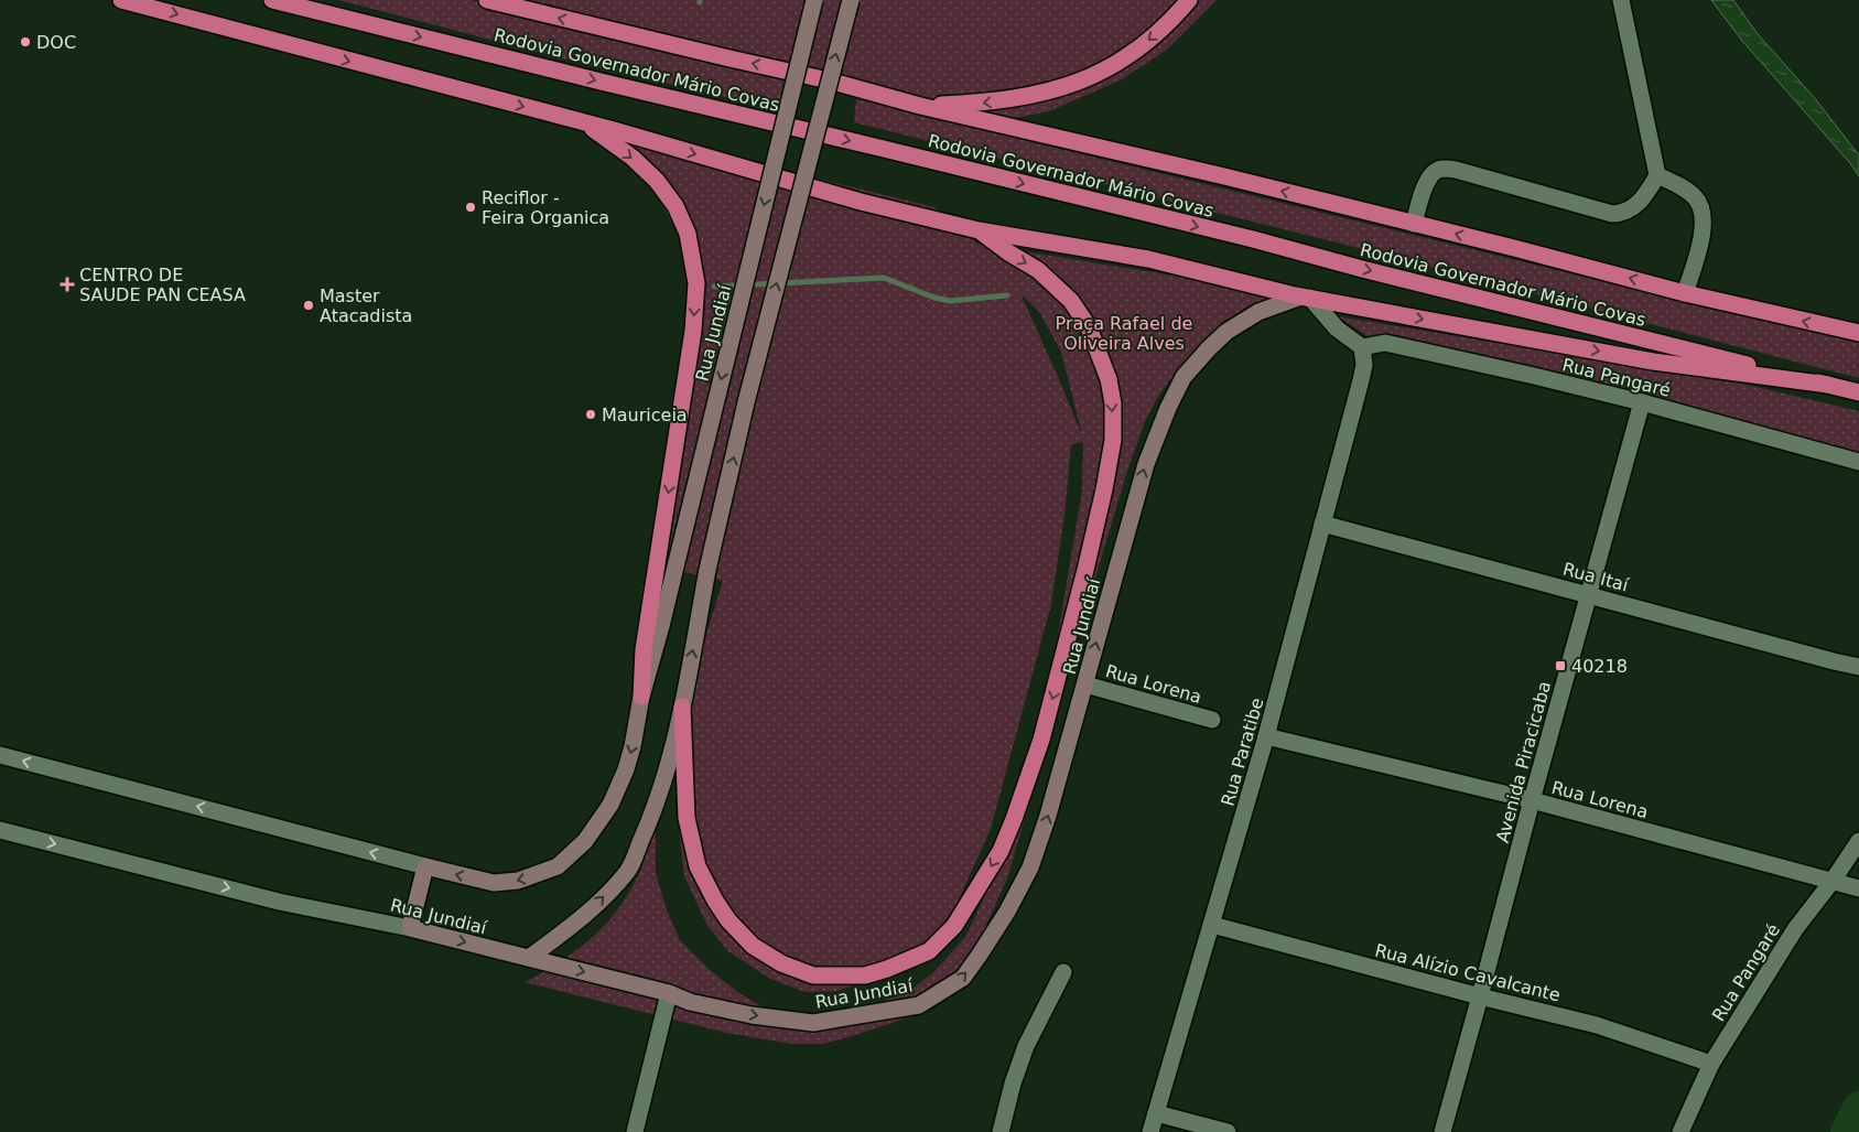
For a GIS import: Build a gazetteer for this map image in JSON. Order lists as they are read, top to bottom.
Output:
{
  "streets": {
    "highway": ["Rodovia Governador Mário Covas"],
    "main road": ["Rua Jundiaí"],
    "street": [
      "Rua Pangaré",
      "Rua Itaí",
      "Rua Lorena",
      "Rua Paratibe",
      "Avenida Piracicaba",
      "Rua Alízio Cavalcante"
    ]
  },
  "crossings": [
    ["Rua Jundiaí", "Rua Lorena"],
    ["Rua Pangaré", "Rua Lorena"],
    ["Rua Pangaré", "Rua Paratibe"],
    ["Rua Pangaré", "Avenida Piracicaba"],
    ["Rua Pangaré", "Rua Alízio Cavalcante"],
    ["Rua Itaí", "Rua Paratibe"],
    ["Rua Itaí", "Avenida Piracicaba"],
    ["Rua Lorena", "Rua Paratibe"],
    ["Rua Lorena", "Avenida Piracicaba"],
    ["Rua Paratibe", "Rua Alízio Cavalcante"],
    ["Avenida Piracicaba", "Rua Alízio Cavalcante"]
  ],
  "parks": ["Praça Rafael de Oliveira Alves"],
  "places": {
    "other": [
      "DOC",
      "Reciflor - Feira Organica",
      "Master Atacadista",
      "Mauriceia"
    ],
    "health": ["CENTRO DE SAUDE PAN CEASA"],
    "transit": ["40218"]
  }
}
